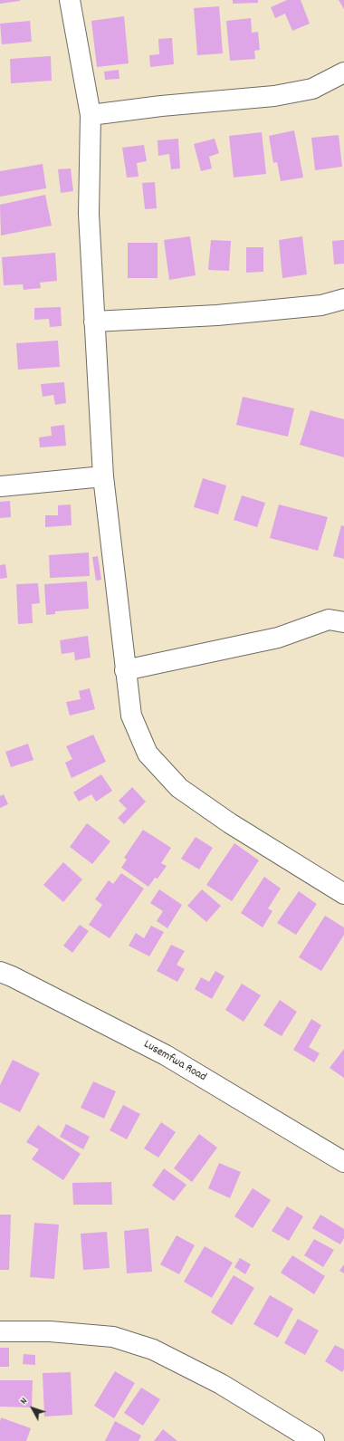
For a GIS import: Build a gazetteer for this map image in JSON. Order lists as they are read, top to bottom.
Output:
{
  "streets": {
    "street": ["Lusemfwa Road"]
  },
  "north": "top left"
}
